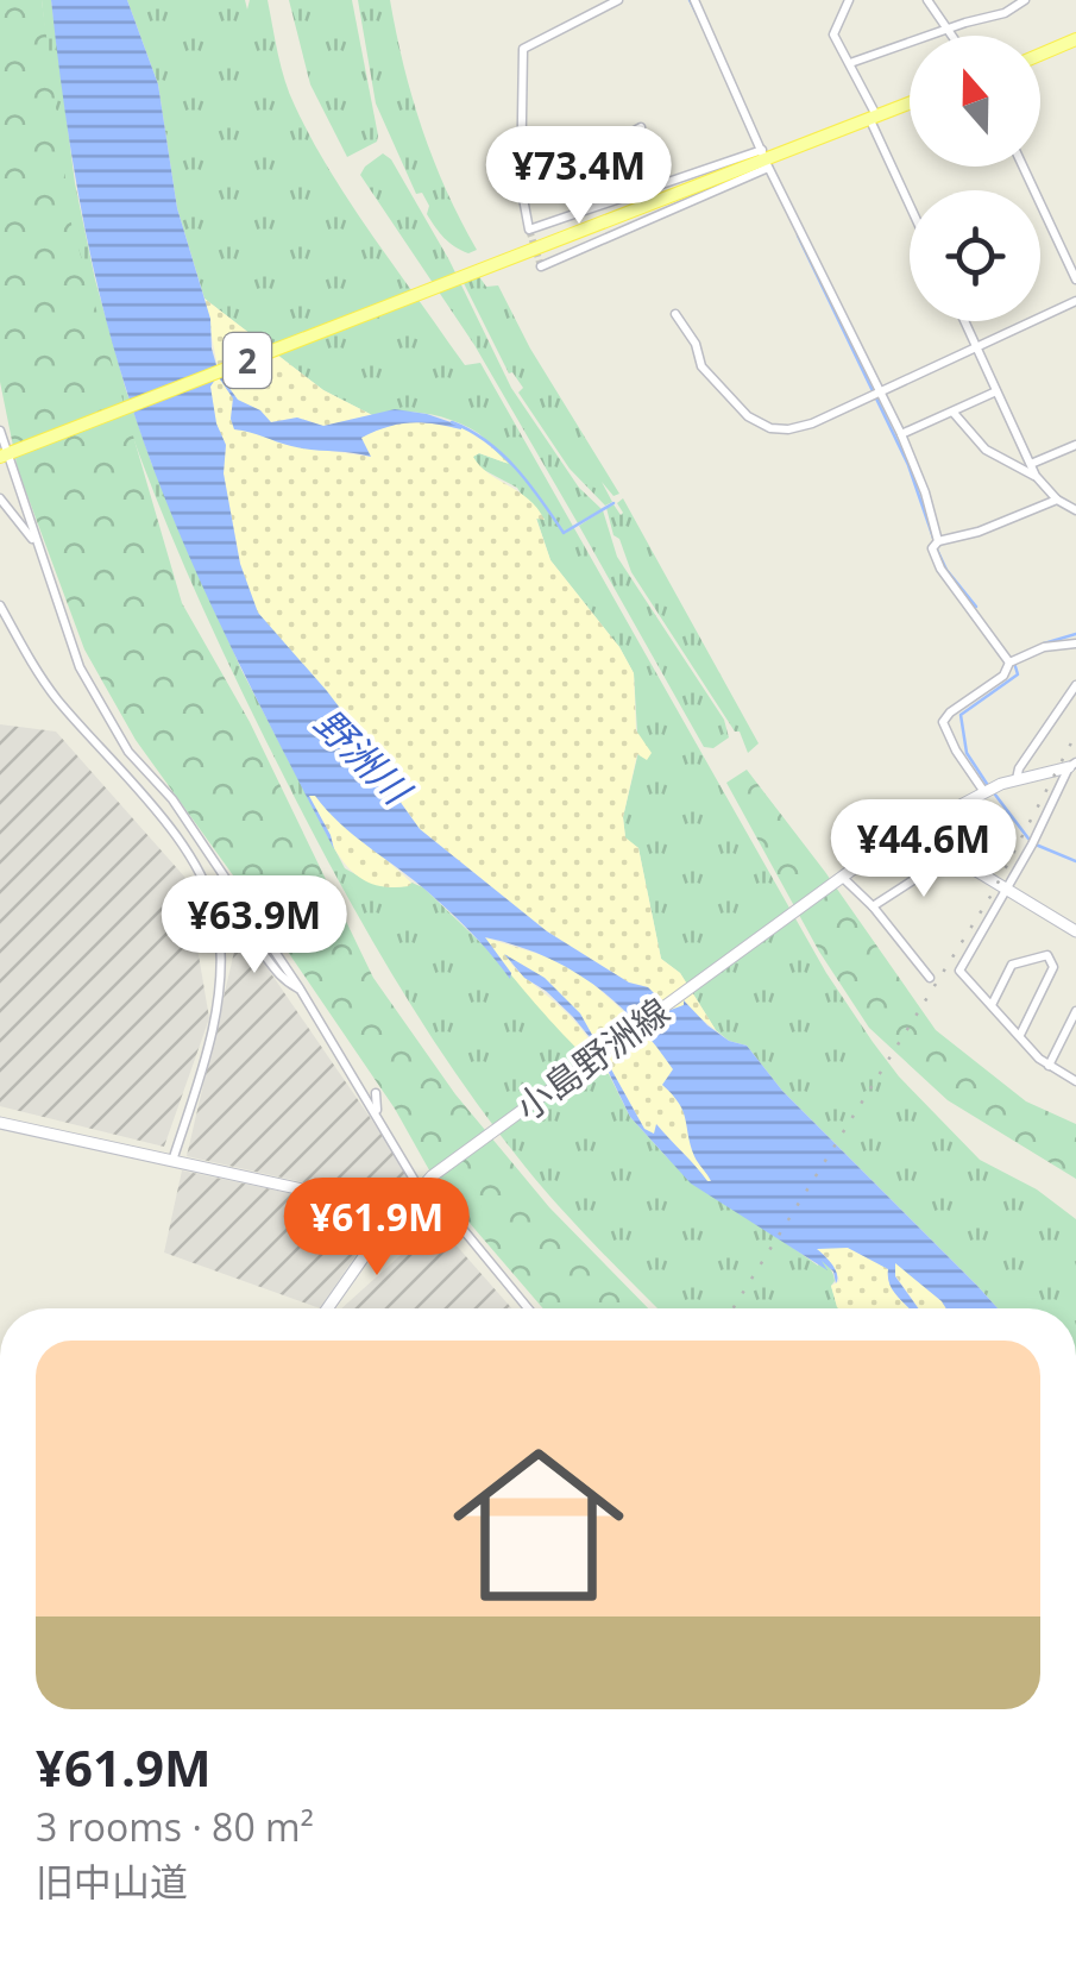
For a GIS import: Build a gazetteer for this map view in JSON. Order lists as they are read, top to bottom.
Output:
{
  "streets": {
    "main road": ["2", "小島野洲線"]
  },
  "water": ["野洲川"],
  "north": "top",
  "page": {
    "price": [
      "¥73.4M",
      "¥44.6M",
      "¥63.9M",
      "¥61.9M"
    ],
    "list": [
      {
        "name": "¥61.9M",
        "note": "3 rooms · 80 m² · 旧中山道"
      }
    ]
  }
}
